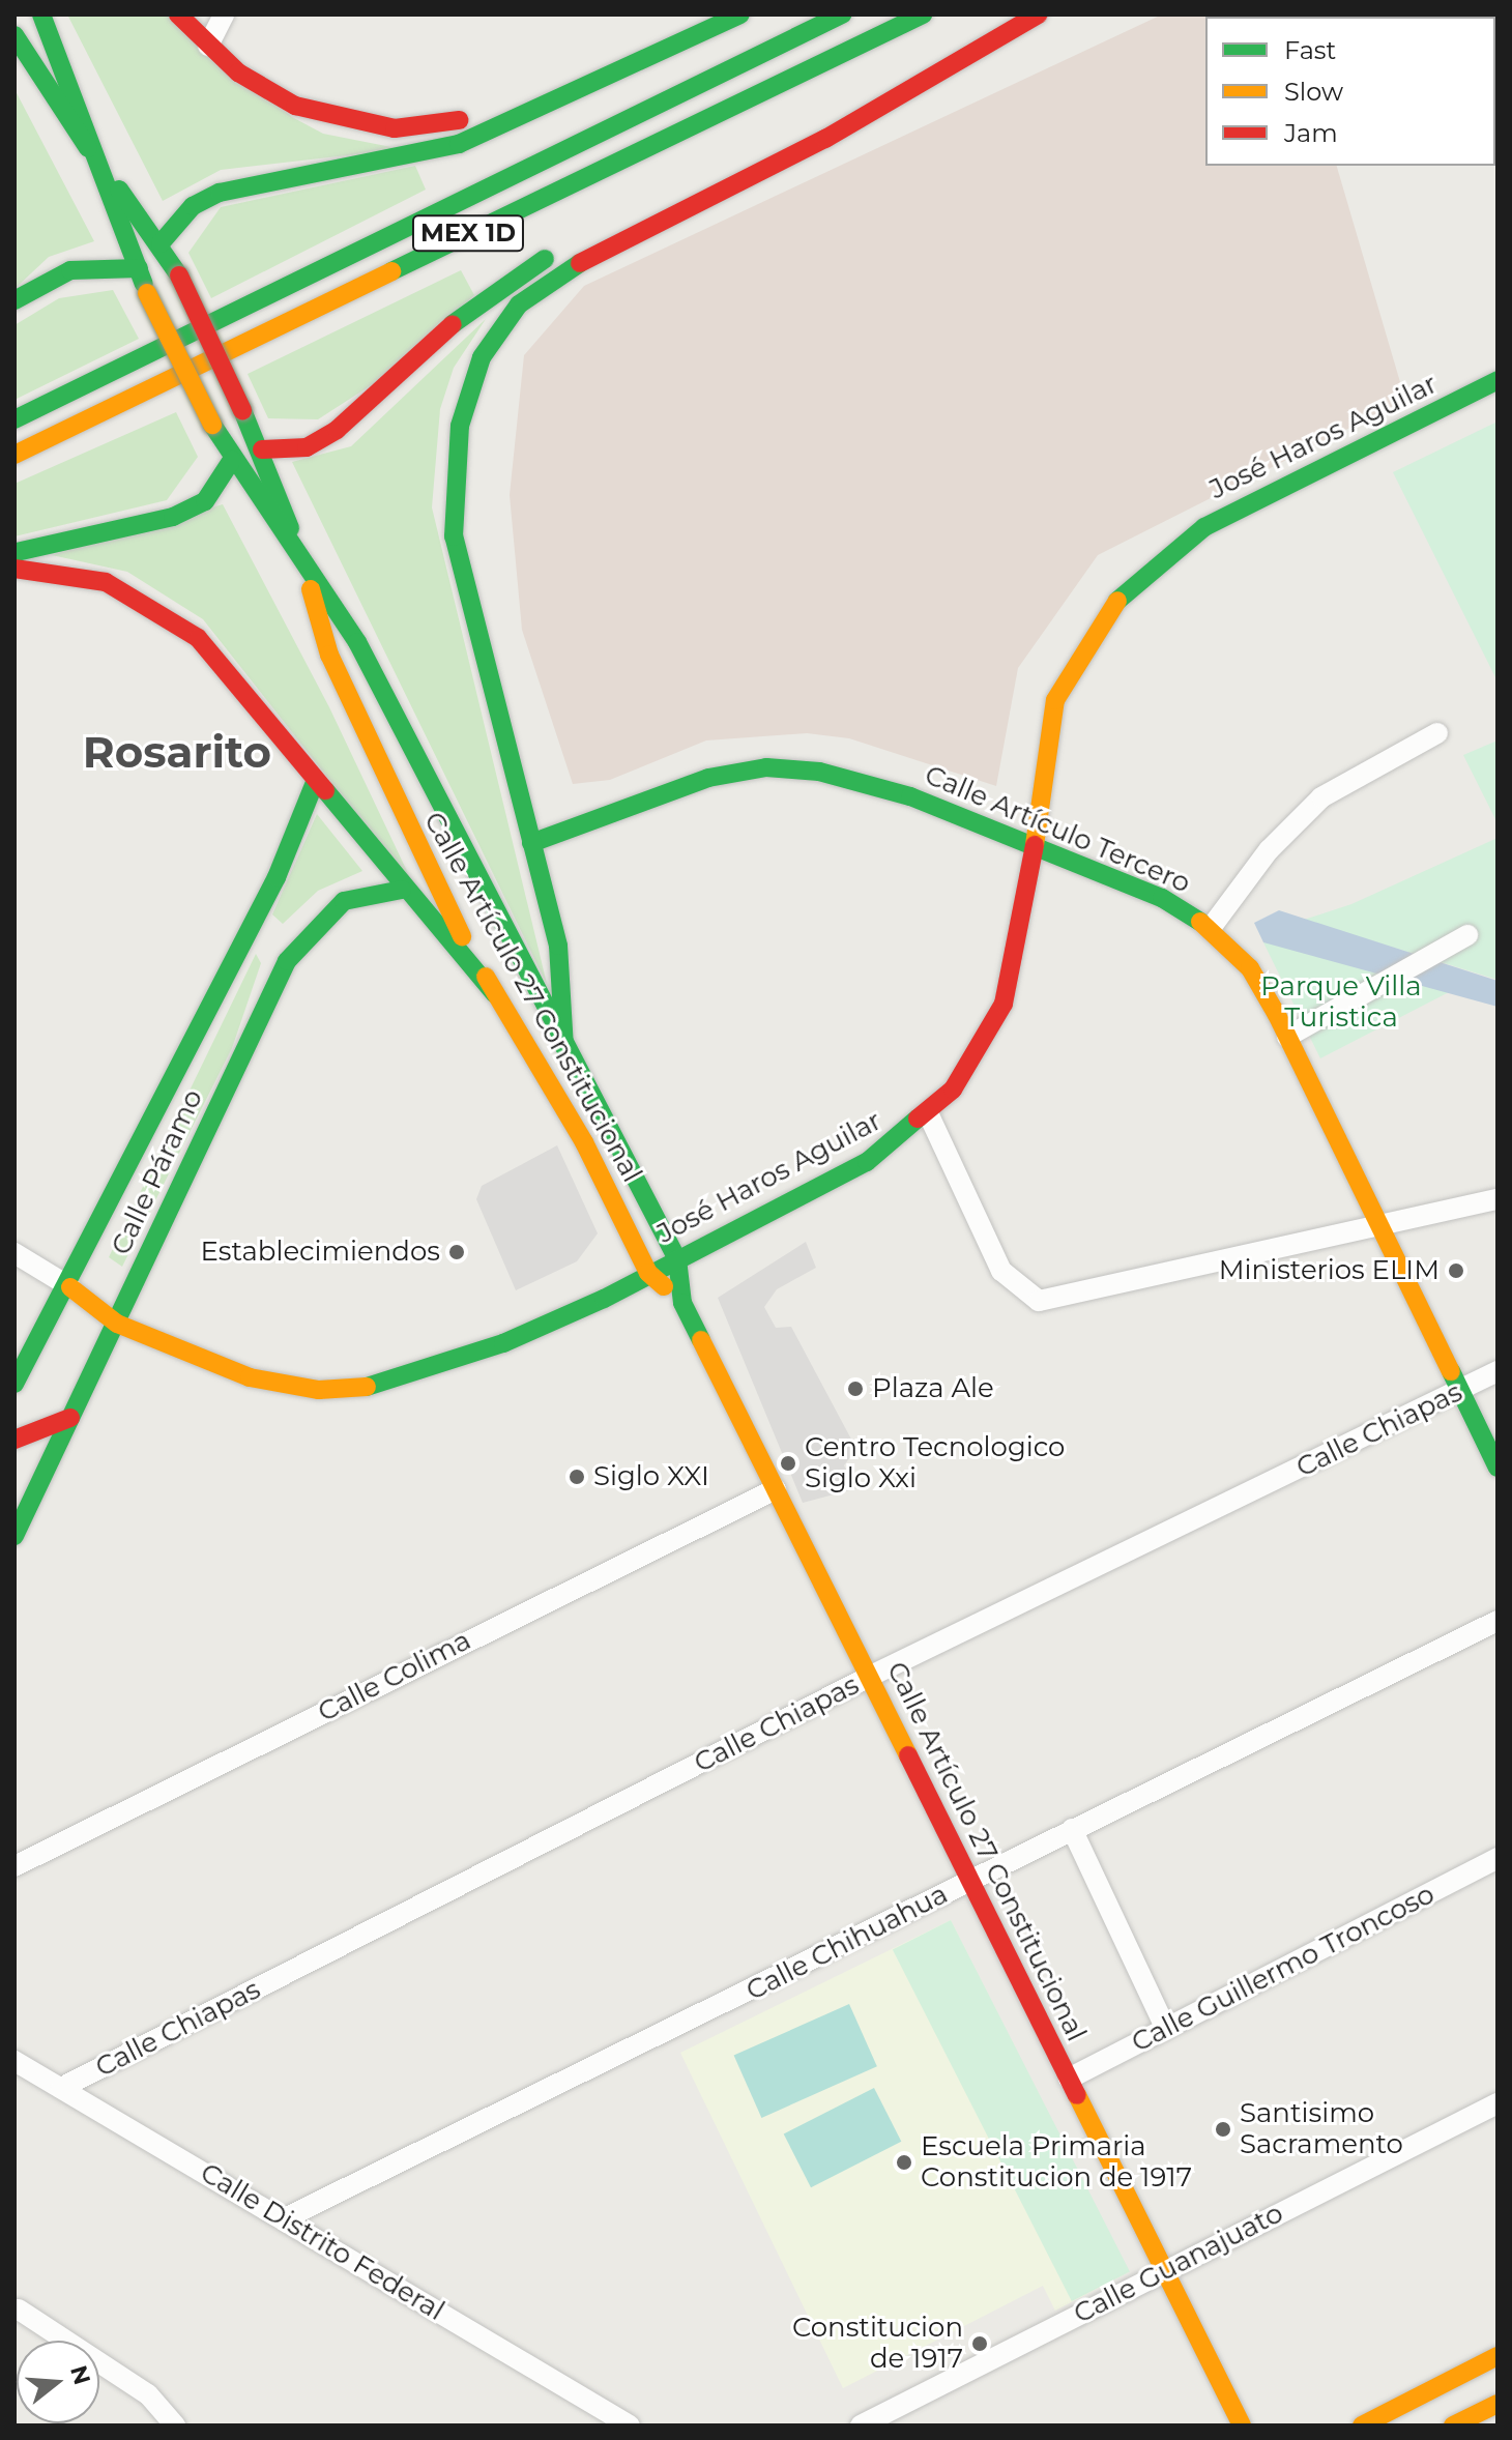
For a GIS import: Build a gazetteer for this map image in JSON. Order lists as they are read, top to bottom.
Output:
{
  "streets": {
    "main road": [
      "MEX 1D",
      "José Haros Aguilar",
      "Calle Artículo Tercero",
      "Calle Artículo 27 Constitucional",
      "Calle Páramo"
    ],
    "street": [
      "Calle Chiapas",
      "Calle Colima",
      "Calle Chihuahua",
      "Calle Guillermo Troncoso",
      "Calle Distrito Federal",
      "Calle Guanajuato"
    ]
  },
  "crossings": [
    ["José Haros Aguilar", "Calle Artículo Tercero"],
    ["José Haros Aguilar", "Calle Artículo 27 Constitucional"],
    ["José Haros Aguilar", "Calle Páramo"],
    ["Calle Artículo Tercero", "Calle Chiapas"],
    ["Calle Artículo 27 Constitucional", "Calle Chiapas"],
    ["Calle Artículo 27 Constitucional", "Calle Colima"],
    ["Calle Artículo 27 Constitucional", "Calle Chihuahua"],
    ["Calle Artículo 27 Constitucional", "Calle Guillermo Troncoso"],
    ["Calle Artículo 27 Constitucional", "Calle Guanajuato"],
    ["Calle Chiapas", "Calle Distrito Federal"],
    ["Calle Chihuahua", "Calle Distrito Federal"]
  ],
  "districts": ["Rosarito"],
  "parks": ["Parque Villa Turistica"],
  "places": [
    "Establecimiendos",
    "Ministerios ELIM",
    "Plaza Ale",
    "Centro Tecnologico Siglo Xxi",
    "Siglo XXI",
    "Santisimo Sacramento",
    "Escuela Primaria Constitucion de 1917",
    "Constitucion de 1917"
  ],
  "legend": ["Fast", "Slow", "Jam"],
  "north": "right"
}
